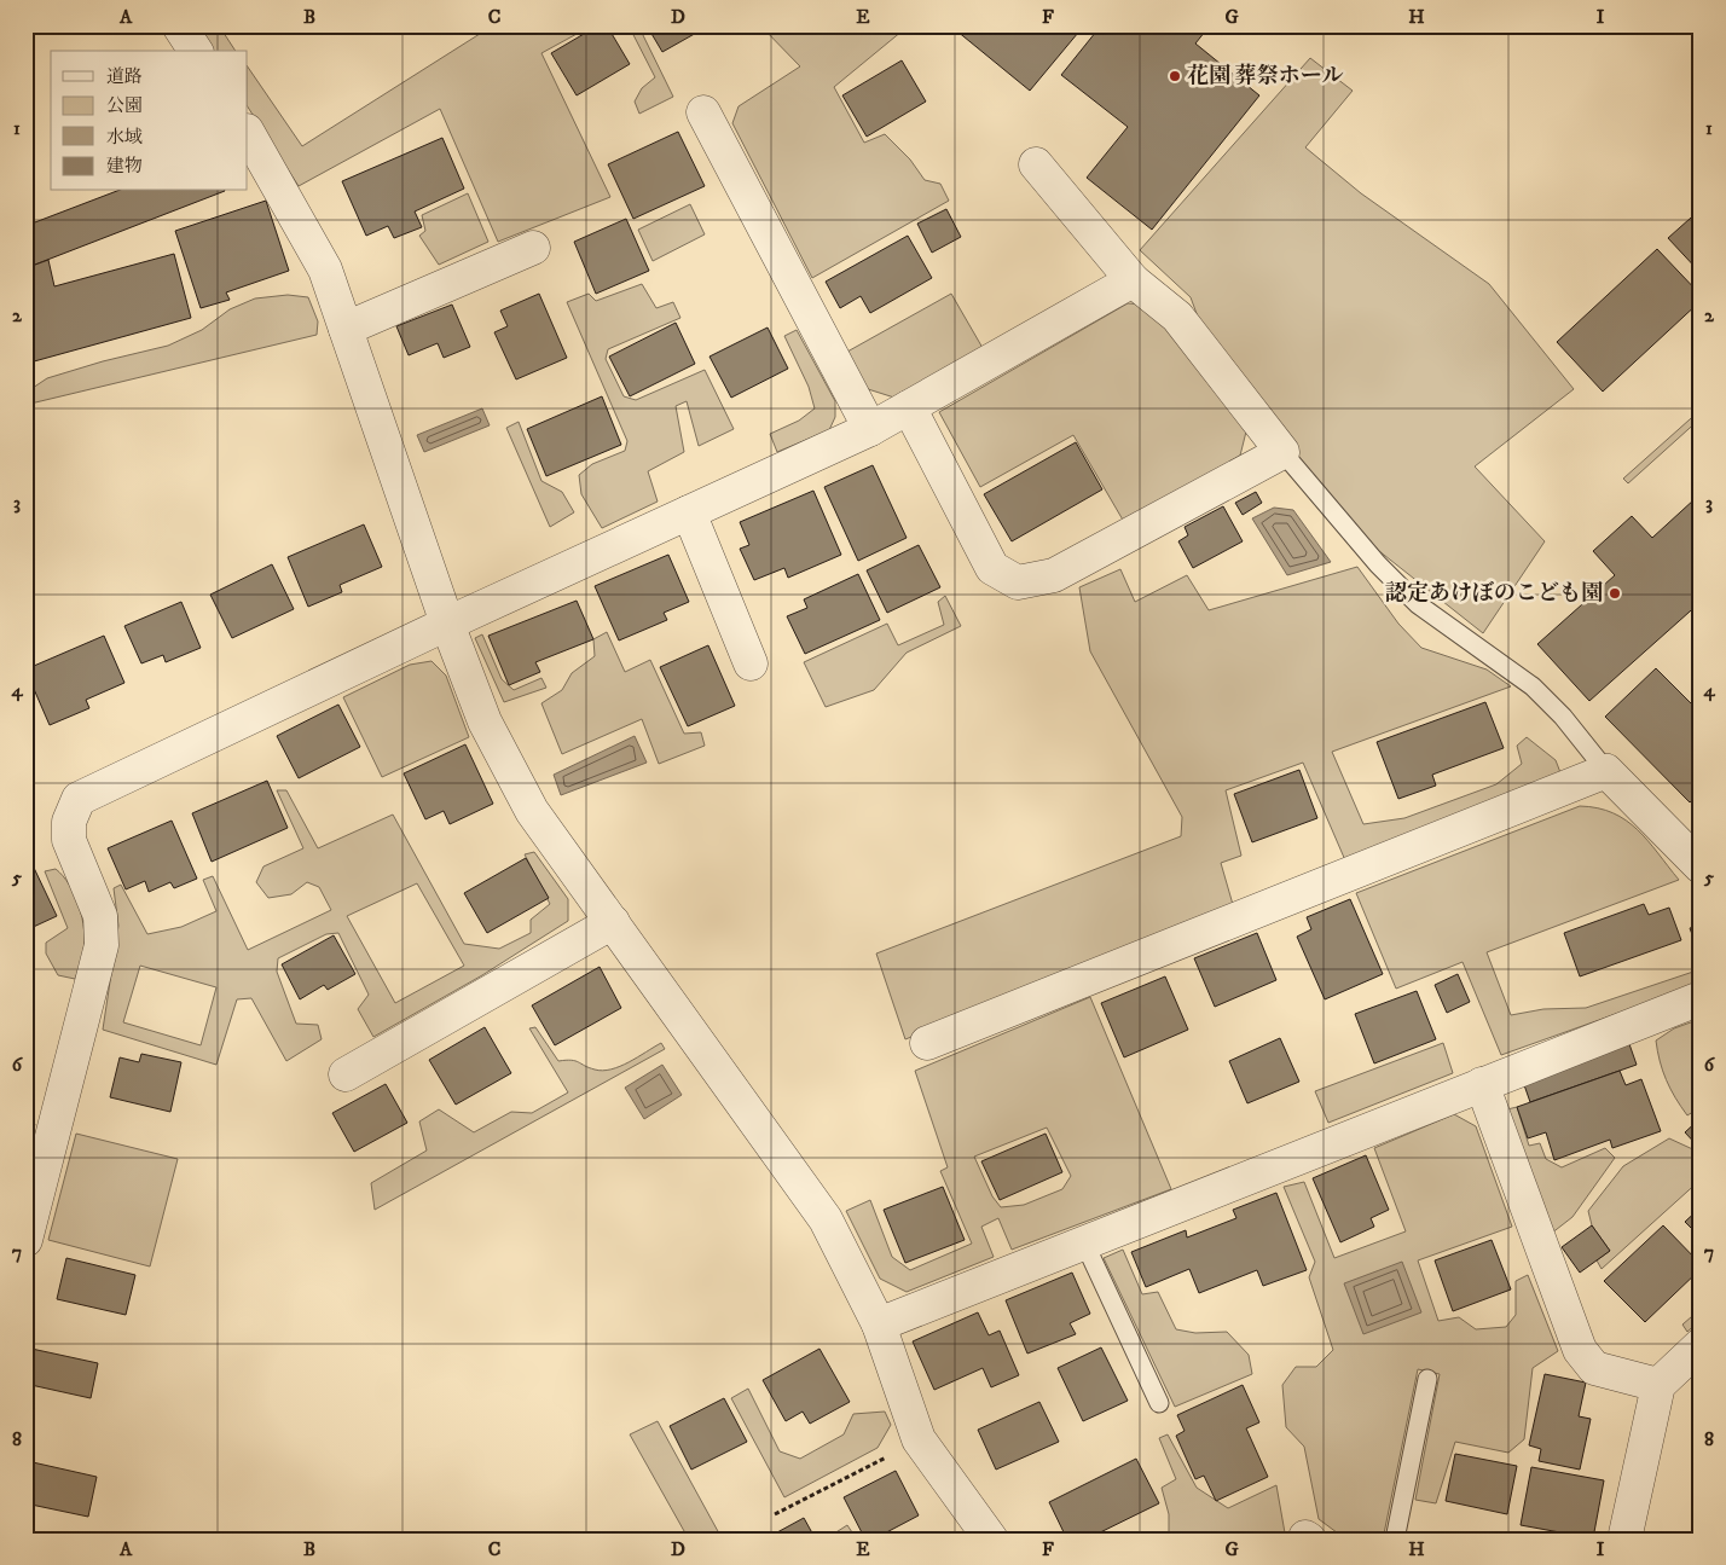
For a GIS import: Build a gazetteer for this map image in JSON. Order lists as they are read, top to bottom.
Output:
{
  "places": ["花園 葬祭ホール", "認定あけぼのこども園"],
  "legend": [
    "道路",
    "公園",
    "水域",
    "建物"
  ],
  "grid": {
    "columns": [
      "A",
      "B",
      "C",
      "D",
      "E",
      "F",
      "G",
      "H",
      "I"
    ],
    "rows": [
      "1",
      "2",
      "3",
      "4",
      "5",
      "6",
      "7",
      "8"
    ]
  }
}
